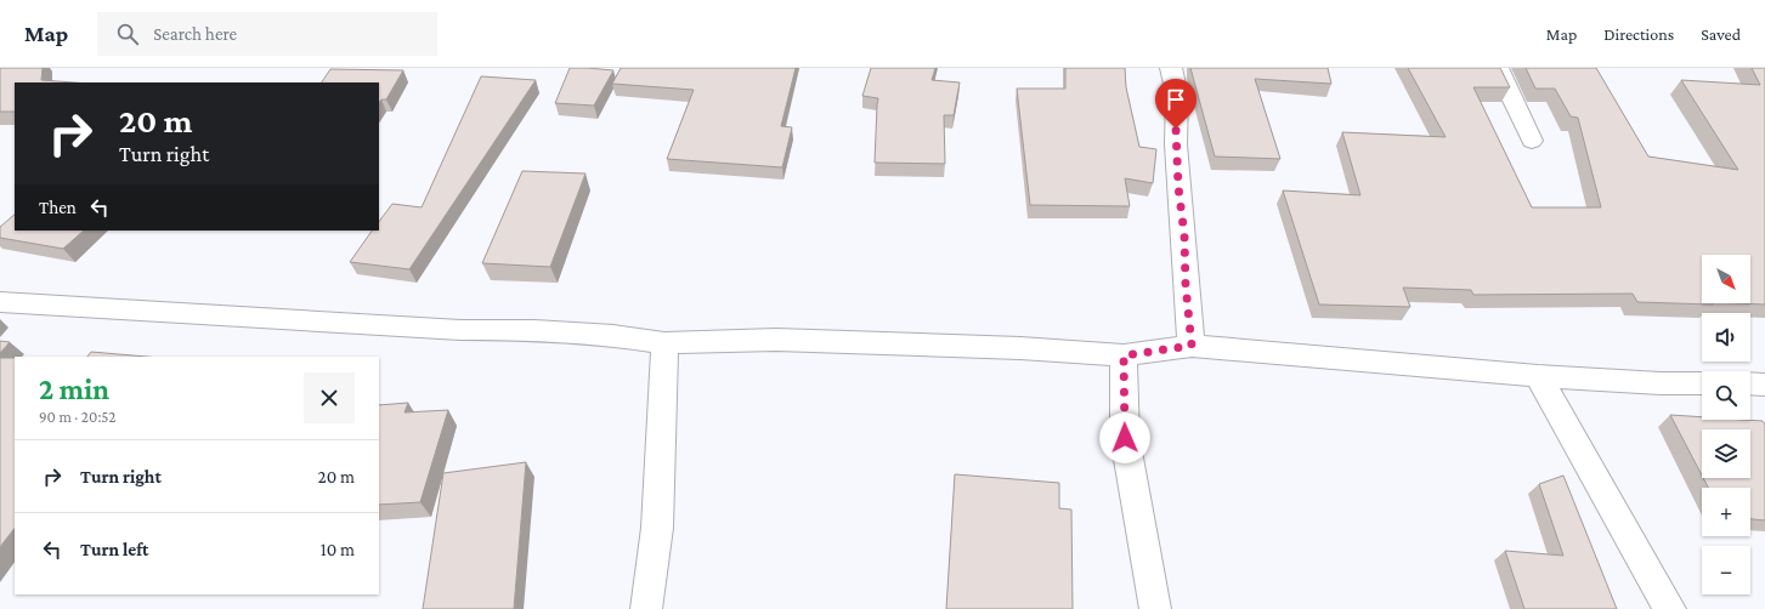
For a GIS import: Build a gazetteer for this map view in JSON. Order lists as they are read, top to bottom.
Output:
{
  "north": "bottom right",
  "page": {
    "header": "Map",
    "search": "Search here",
    "nav": ["Map", "Directions", "Saved"],
    "turn": ["20 m", "Turn right"],
    "then": "Then",
    "map_buttons": ["+", "−"],
    "heading": ["2 min", "90 m · 20:52"],
    "list": [
      {
        "name": "Turn right",
        "value": "20 m"
      },
      {
        "name": "Turn left",
        "value": "10 m"
      }
    ]
  }
}
